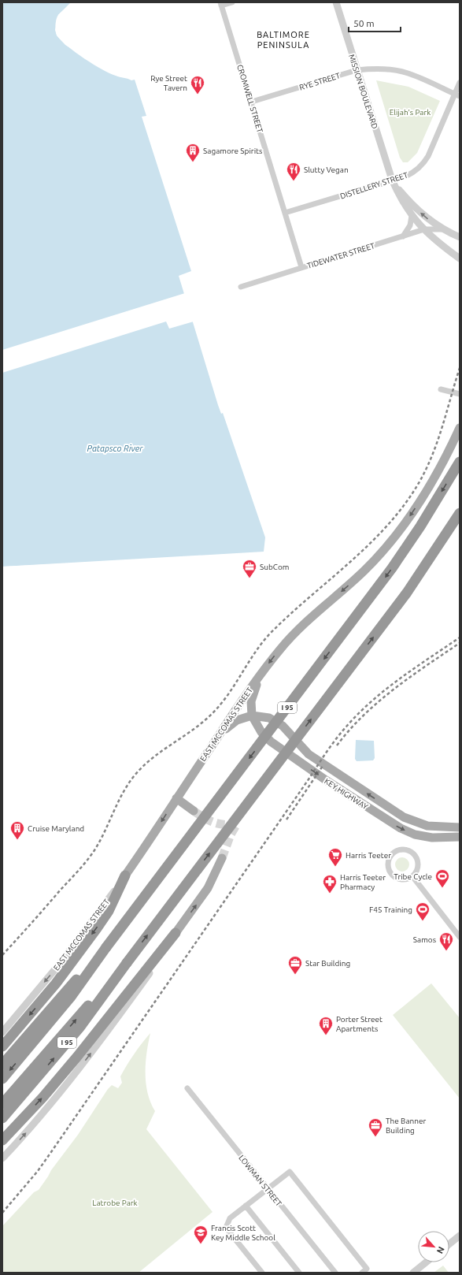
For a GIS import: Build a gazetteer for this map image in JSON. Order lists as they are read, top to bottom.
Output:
{
  "streets": {
    "highway": ["I 95"],
    "main road": ["EAST MCCOMAS STREET", "KEY HIGHWAY"],
    "street": [
      "RYE STREET",
      "MISSION BOULEVARD",
      "CROMWELL STREET",
      "DISTELLERY STREET",
      "TIDEWATER STREET",
      "LOWMAN STREET"
    ]
  },
  "crossings": [
    ["RYE STREET", "MISSION BOULEVARD"],
    ["RYE STREET", "CROMWELL STREET"],
    ["RYE STREET", "DISTELLERY STREET"],
    ["MISSION BOULEVARD", "DISTELLERY STREET"],
    ["MISSION BOULEVARD", "TIDEWATER STREET"],
    ["CROMWELL STREET", "DISTELLERY STREET"],
    ["CROMWELL STREET", "TIDEWATER STREET"],
    ["EAST MCCOMAS STREET", "KEY HIGHWAY"]
  ],
  "one_way": ["EAST MCCOMAS STREET"],
  "districts": ["BALTIMORE PENINSULA"],
  "water": ["Patapsco River"],
  "parks": ["Elijah's Park", "Latrobe Park"],
  "places": {
    "restaurant": ["Rye Street Tavern", "Slutty Vegan", "Samos"],
    "building": ["Sagamore Spirits", "Cruise Maryland", "Porter Street Apartments"],
    "office": ["SubCom", "Star Building", "The Banner Building"],
    "supermarket": ["Harris Teeter"],
    "sports": ["Tribe Cycle", "F45 Training"],
    "pharmacy": ["Harris Teeter Pharmacy"],
    "school or university": ["Francis Scott Key Middle School"]
  },
  "scale_bar": "50 m",
  "north": "bottom right"
}
